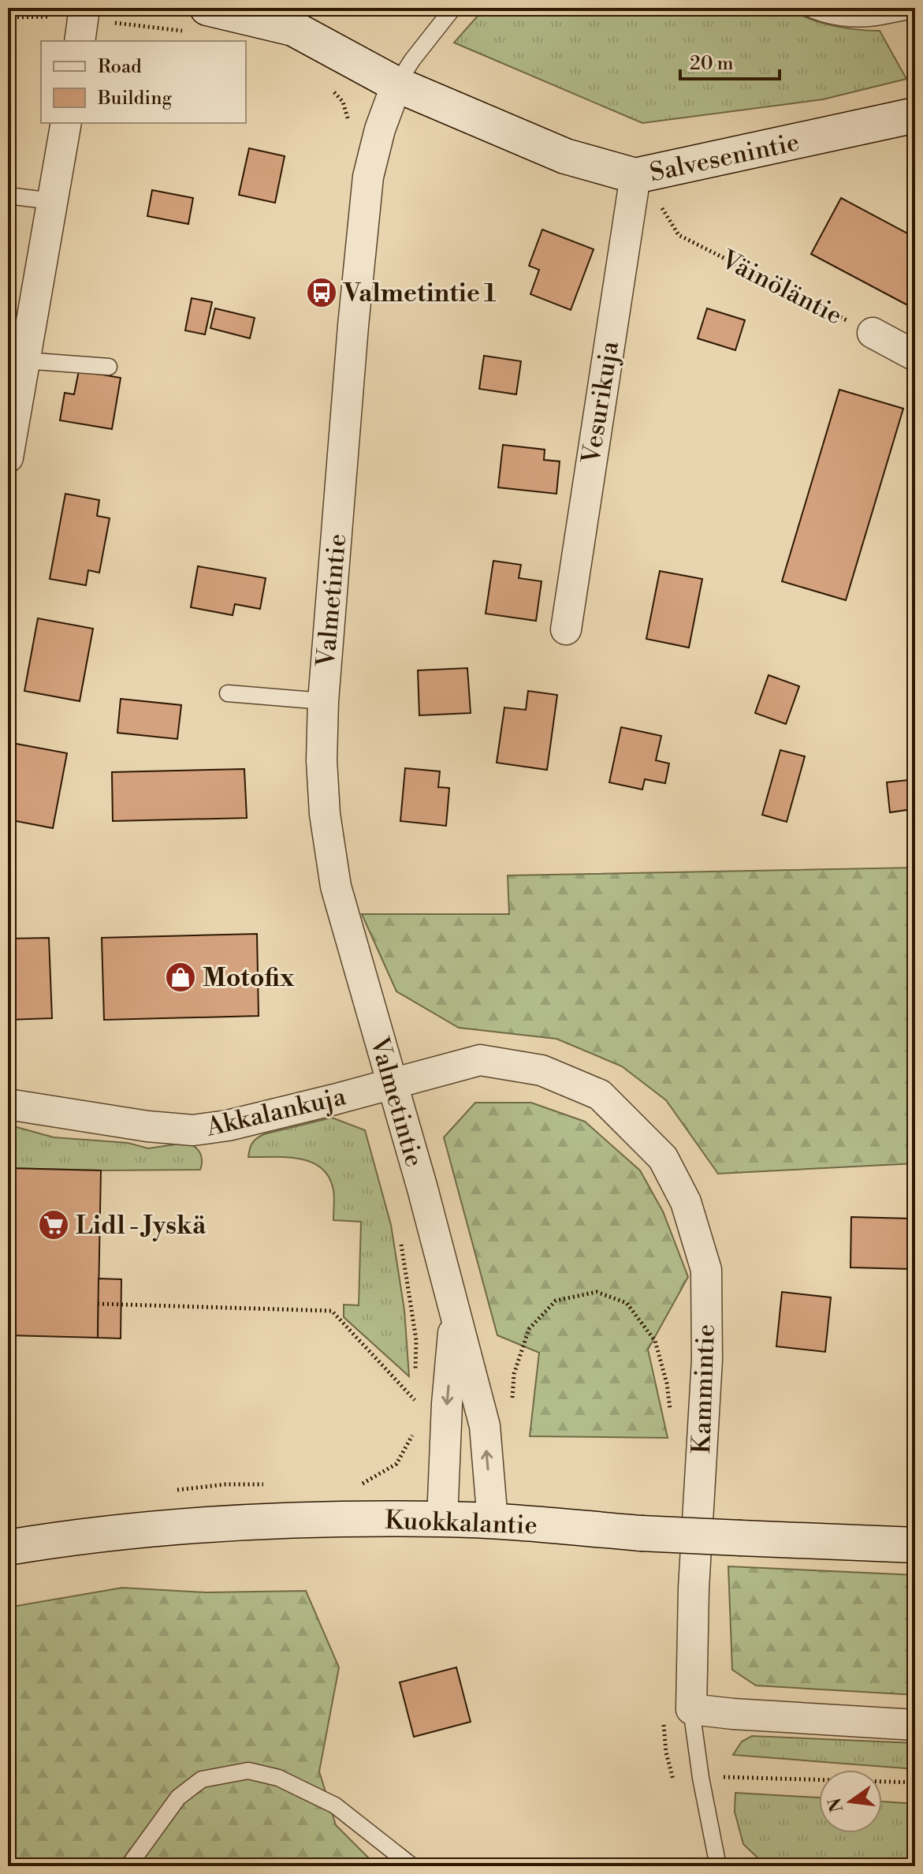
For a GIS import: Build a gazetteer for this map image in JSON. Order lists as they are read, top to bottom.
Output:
{
  "streets": {
    "main road": ["Salvesenintie", "Kuokkalantie"],
    "street": [
      "Väinöläntie",
      "Vesurikuja",
      "Valmetintie",
      "Akkalankuja",
      "Kammintie"
    ]
  },
  "crossings": [
    ["Salvesenintie", "Vesurikuja"],
    ["Salvesenintie", "Valmetintie"],
    ["Valmetintie", "Akkalankuja"],
    ["Valmetintie", "Kammintie"],
    ["Valmetintie", "Kuokkalantie"],
    ["Akkalankuja", "Kammintie"]
  ],
  "places": {
    "bus stop": ["Valmetintie 1"],
    "shop": ["Motofix"],
    "supermarket": ["Lidl - Jyskä"]
  },
  "legend": ["Road", "Building"],
  "scale_bar": "20 m",
  "north": "left"
}
